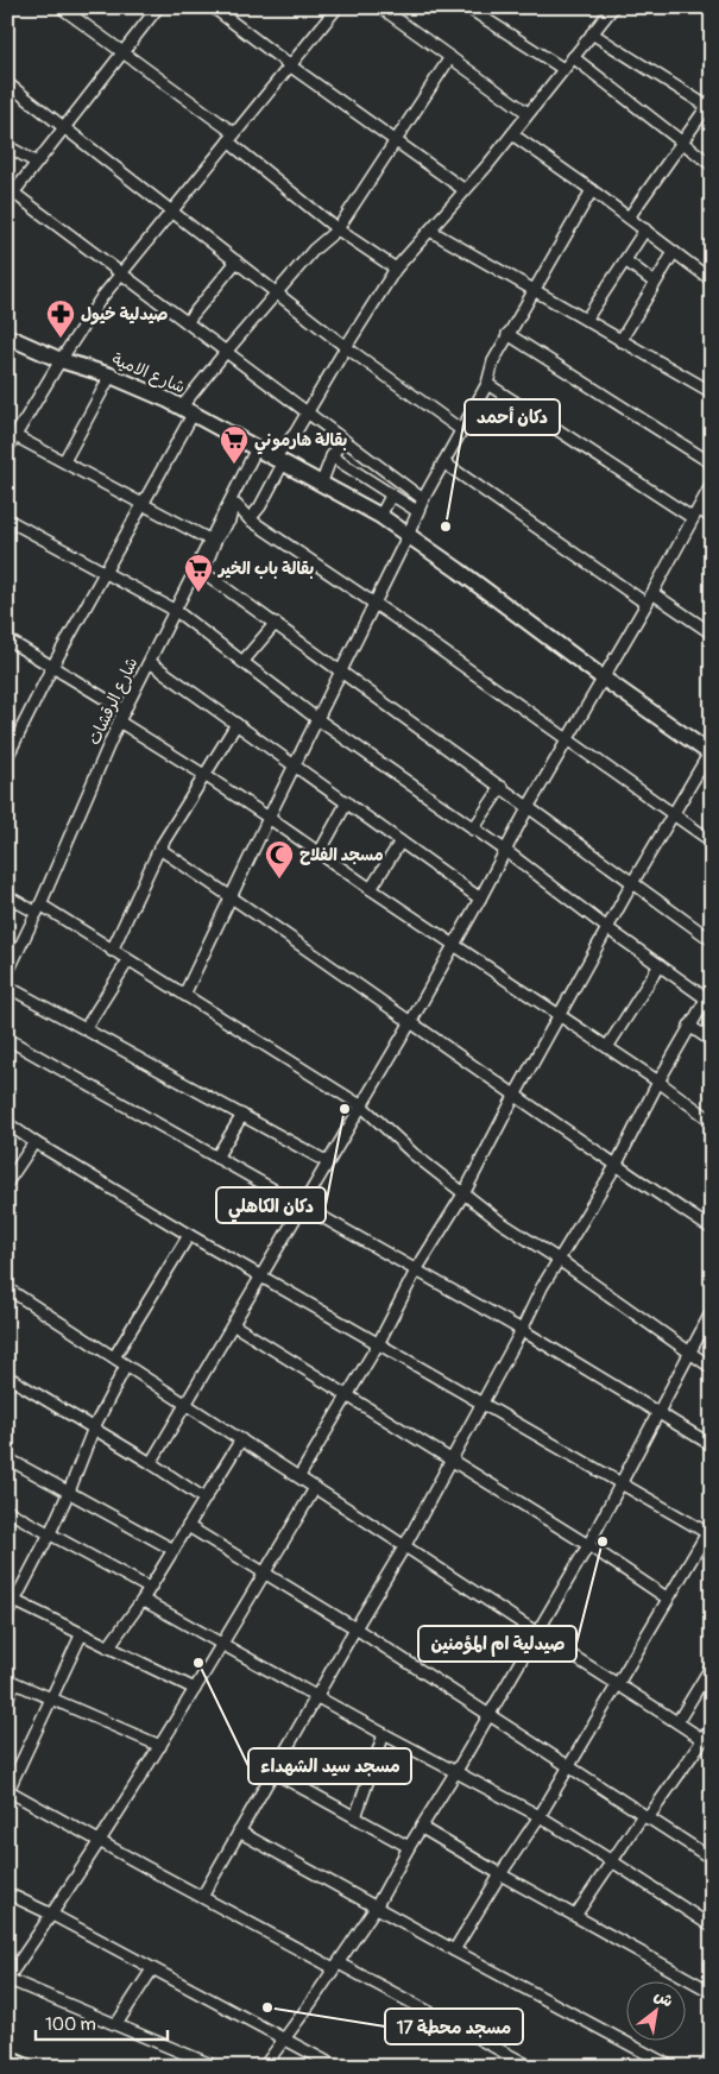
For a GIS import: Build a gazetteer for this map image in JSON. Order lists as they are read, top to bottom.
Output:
{
  "streets": {
    "street": ["شارع الامية", "شارع الرقشات"]
  },
  "crossings": [
    ["شارع الامية", "شارع الرقشات"]
  ],
  "places": {
    "pharmacy": ["صيدلية خيول"],
    "supermarket": ["بقالة هارموني", "بقالة باب الخير"],
    "other": [
      "دكان أحمد",
      "دكان الكاهلي",
      "صيدلية ام المؤمنين",
      "مسجد سيد الشهداء",
      "مسجد محطة 17"
    ],
    "mosque": ["مسجد الفلاح"]
  },
  "scale_bar": "100 m",
  "north": "top right"
}
